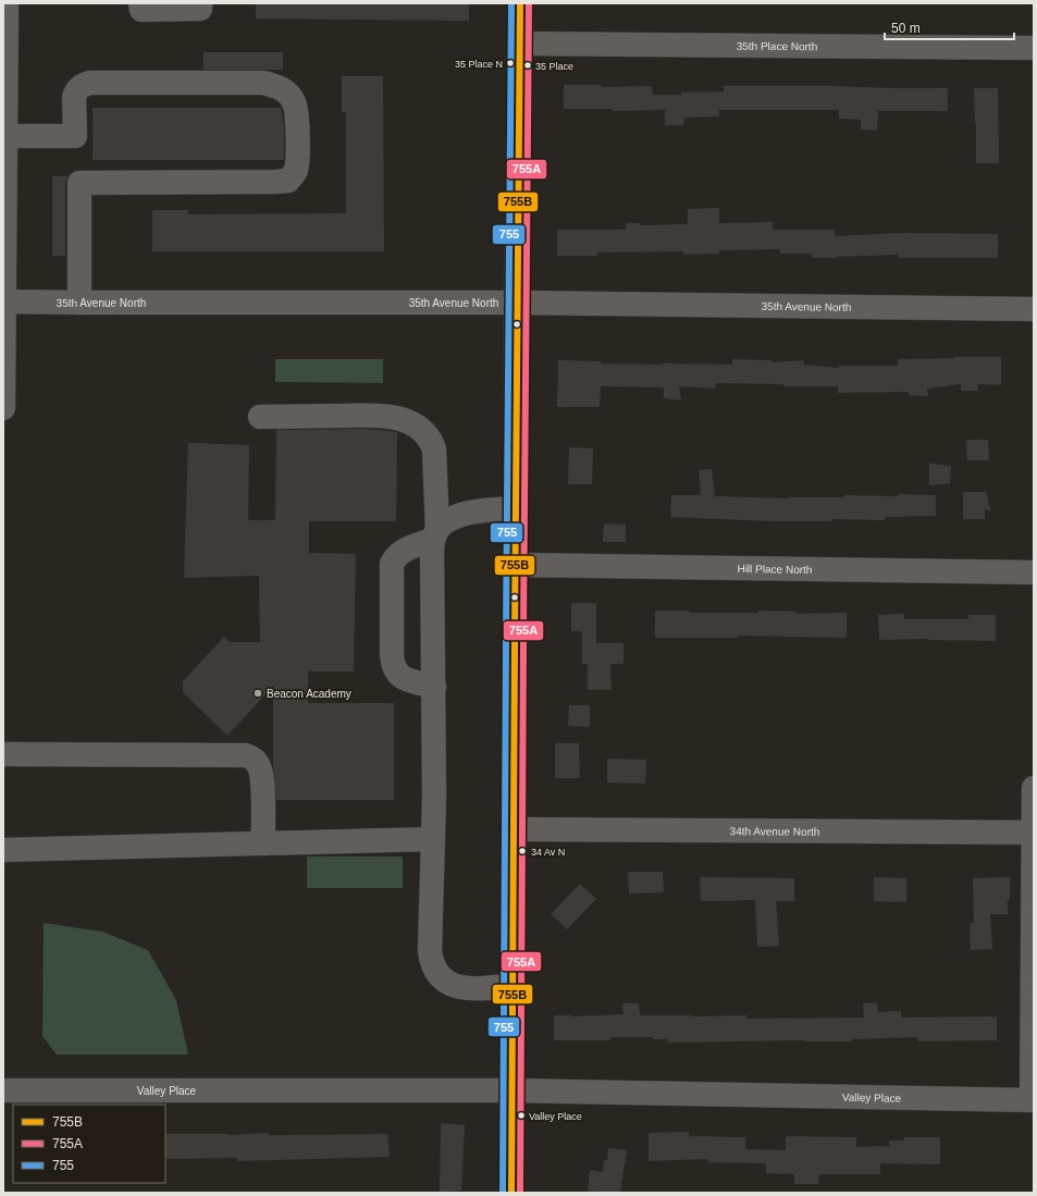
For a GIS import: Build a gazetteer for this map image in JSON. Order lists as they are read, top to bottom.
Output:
{
  "streets": {
    "street": [
      "35th Place North",
      "35th Avenue North",
      "Hill Place North",
      "34th Avenue North",
      "Valley Place"
    ]
  },
  "places": [
    "35 Place N",
    "35 Place",
    "Beacon Academy",
    "34 Av N",
    "Valley Place"
  ],
  "lines": ["transit line 755B", "transit line 755A", "transit line 755"],
  "legend": ["755B", "755A", "755"],
  "scale_bar": "50 m"
}
